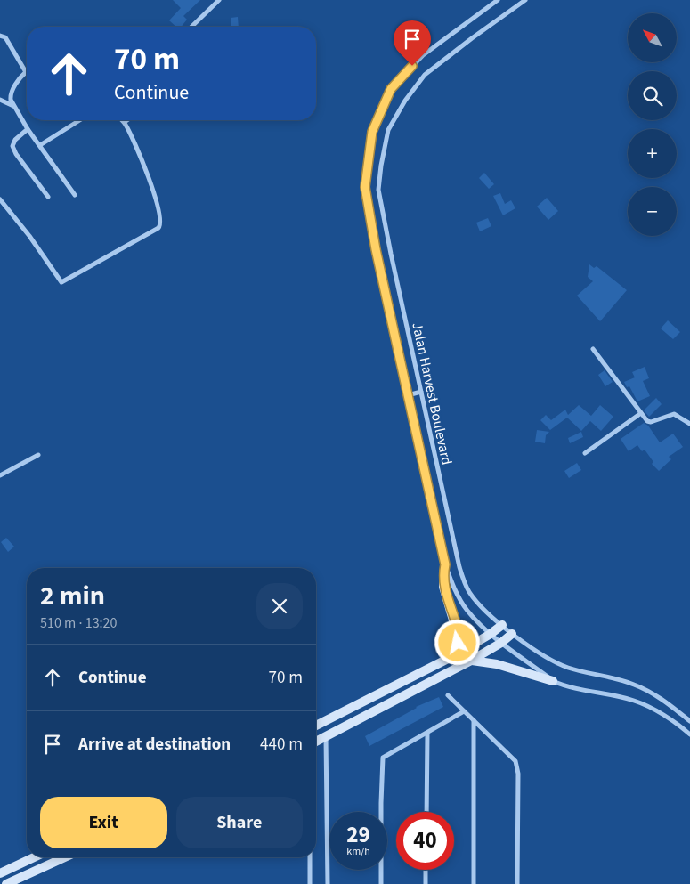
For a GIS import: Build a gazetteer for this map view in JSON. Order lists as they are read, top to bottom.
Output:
{
  "streets": {
    "street": ["Jalan Harvest Boulevard"]
  },
  "north": "top left",
  "page": {
    "map_buttons": ["+", "−"],
    "turn": ["70 m", "Continue"],
    "heading": ["2 min", "510 m · 13:20"],
    "list": [
      {
        "name": "Continue",
        "value": "70 m"
      },
      {
        "name": "Arrive at destination",
        "value": "440 m"
      }
    ],
    "buttons": ["Exit", "Share"],
    "speed": "29 km/h",
    "limit": "40"
  }
}
